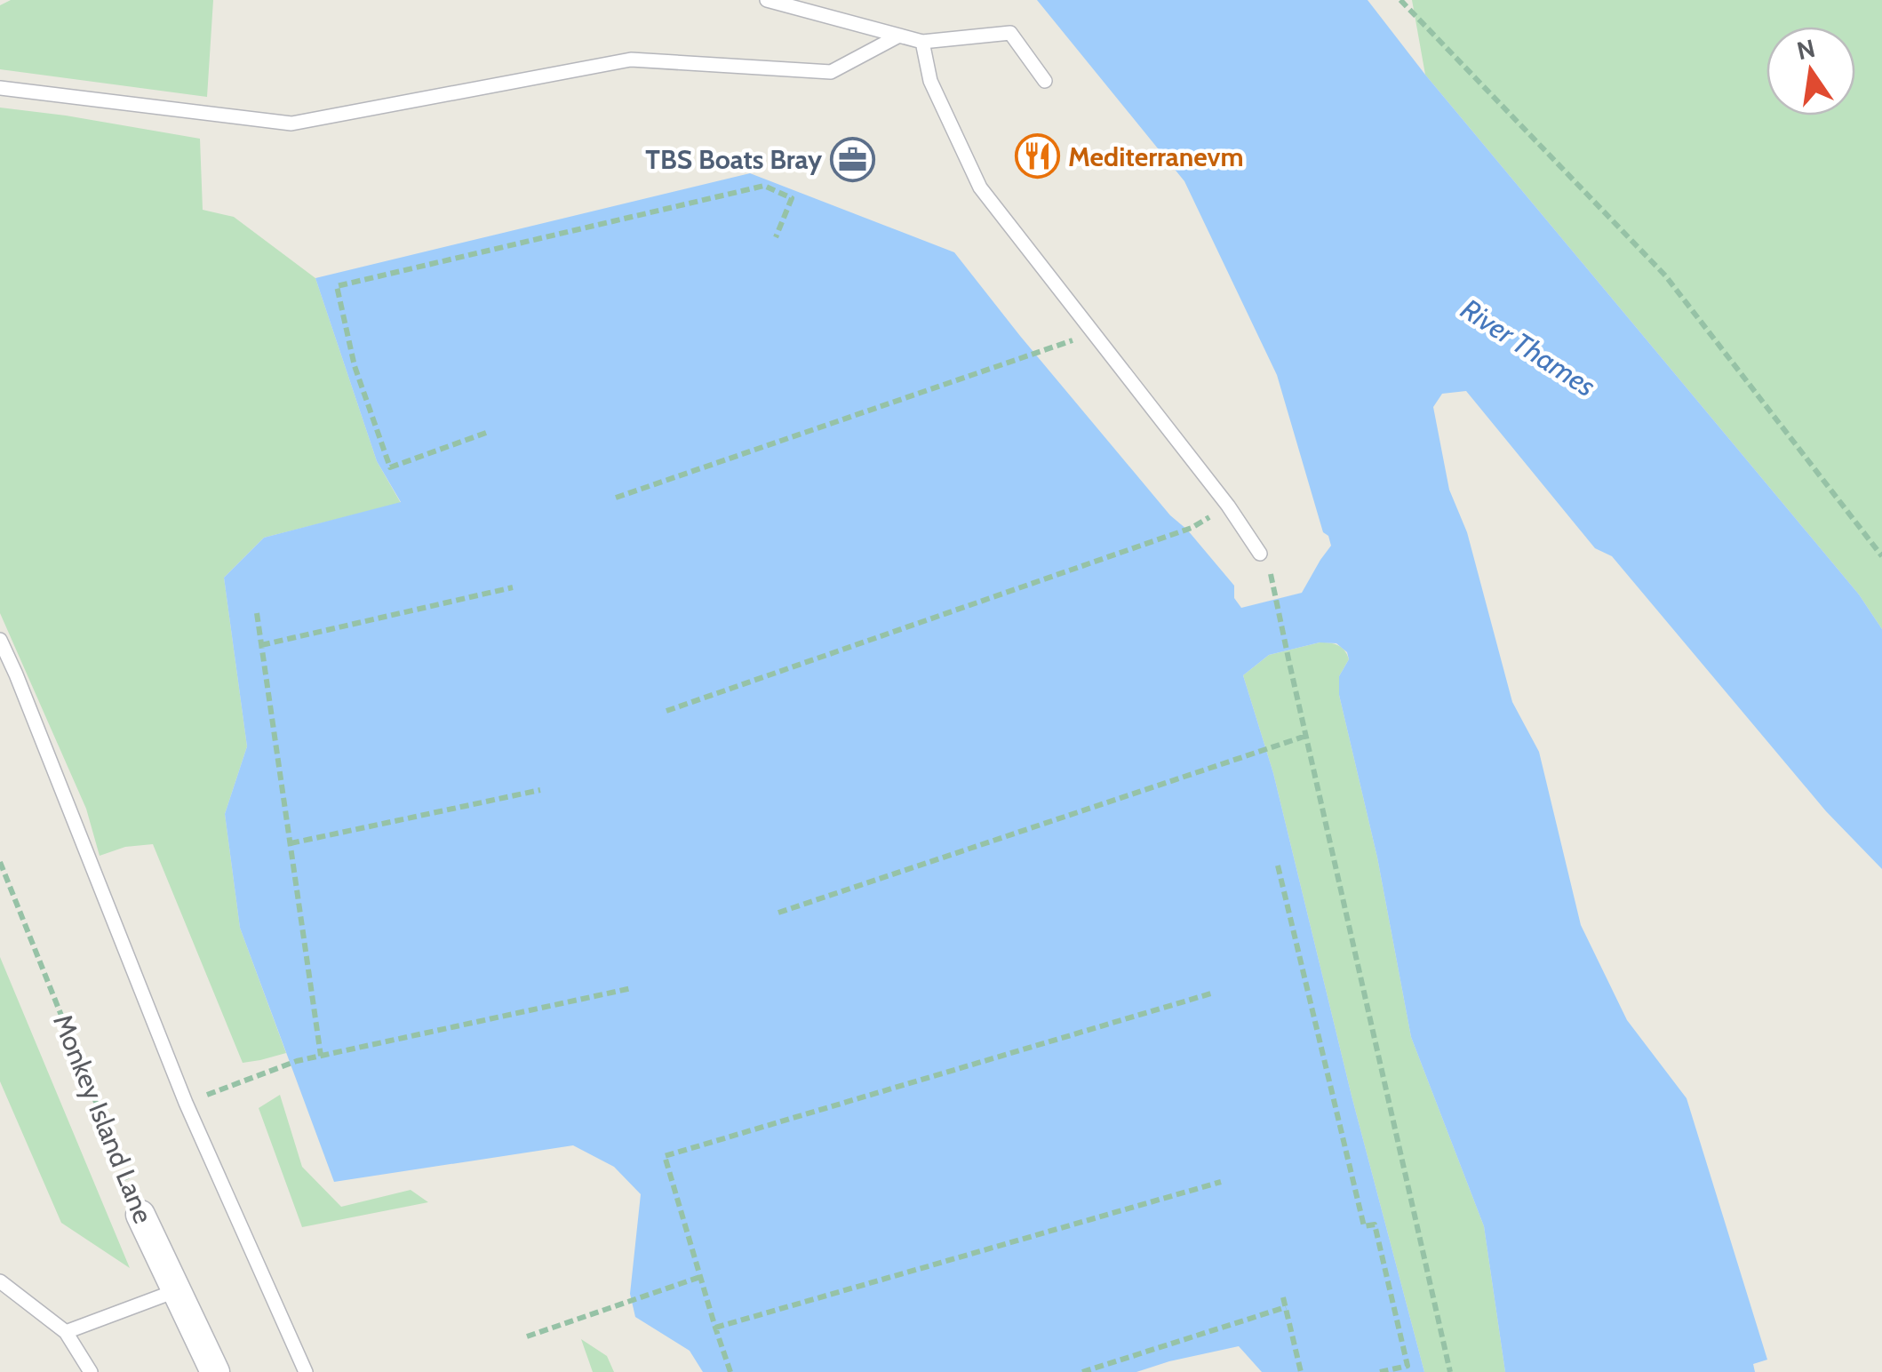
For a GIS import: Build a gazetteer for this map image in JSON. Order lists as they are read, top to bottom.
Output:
{
  "streets": {
    "street": ["Monkey Island Lane"]
  },
  "water": ["River Thames"],
  "places": {
    "restaurant": ["Mediterranevm"],
    "office": ["TBS Boats Bray"]
  },
  "north": "top"
}
